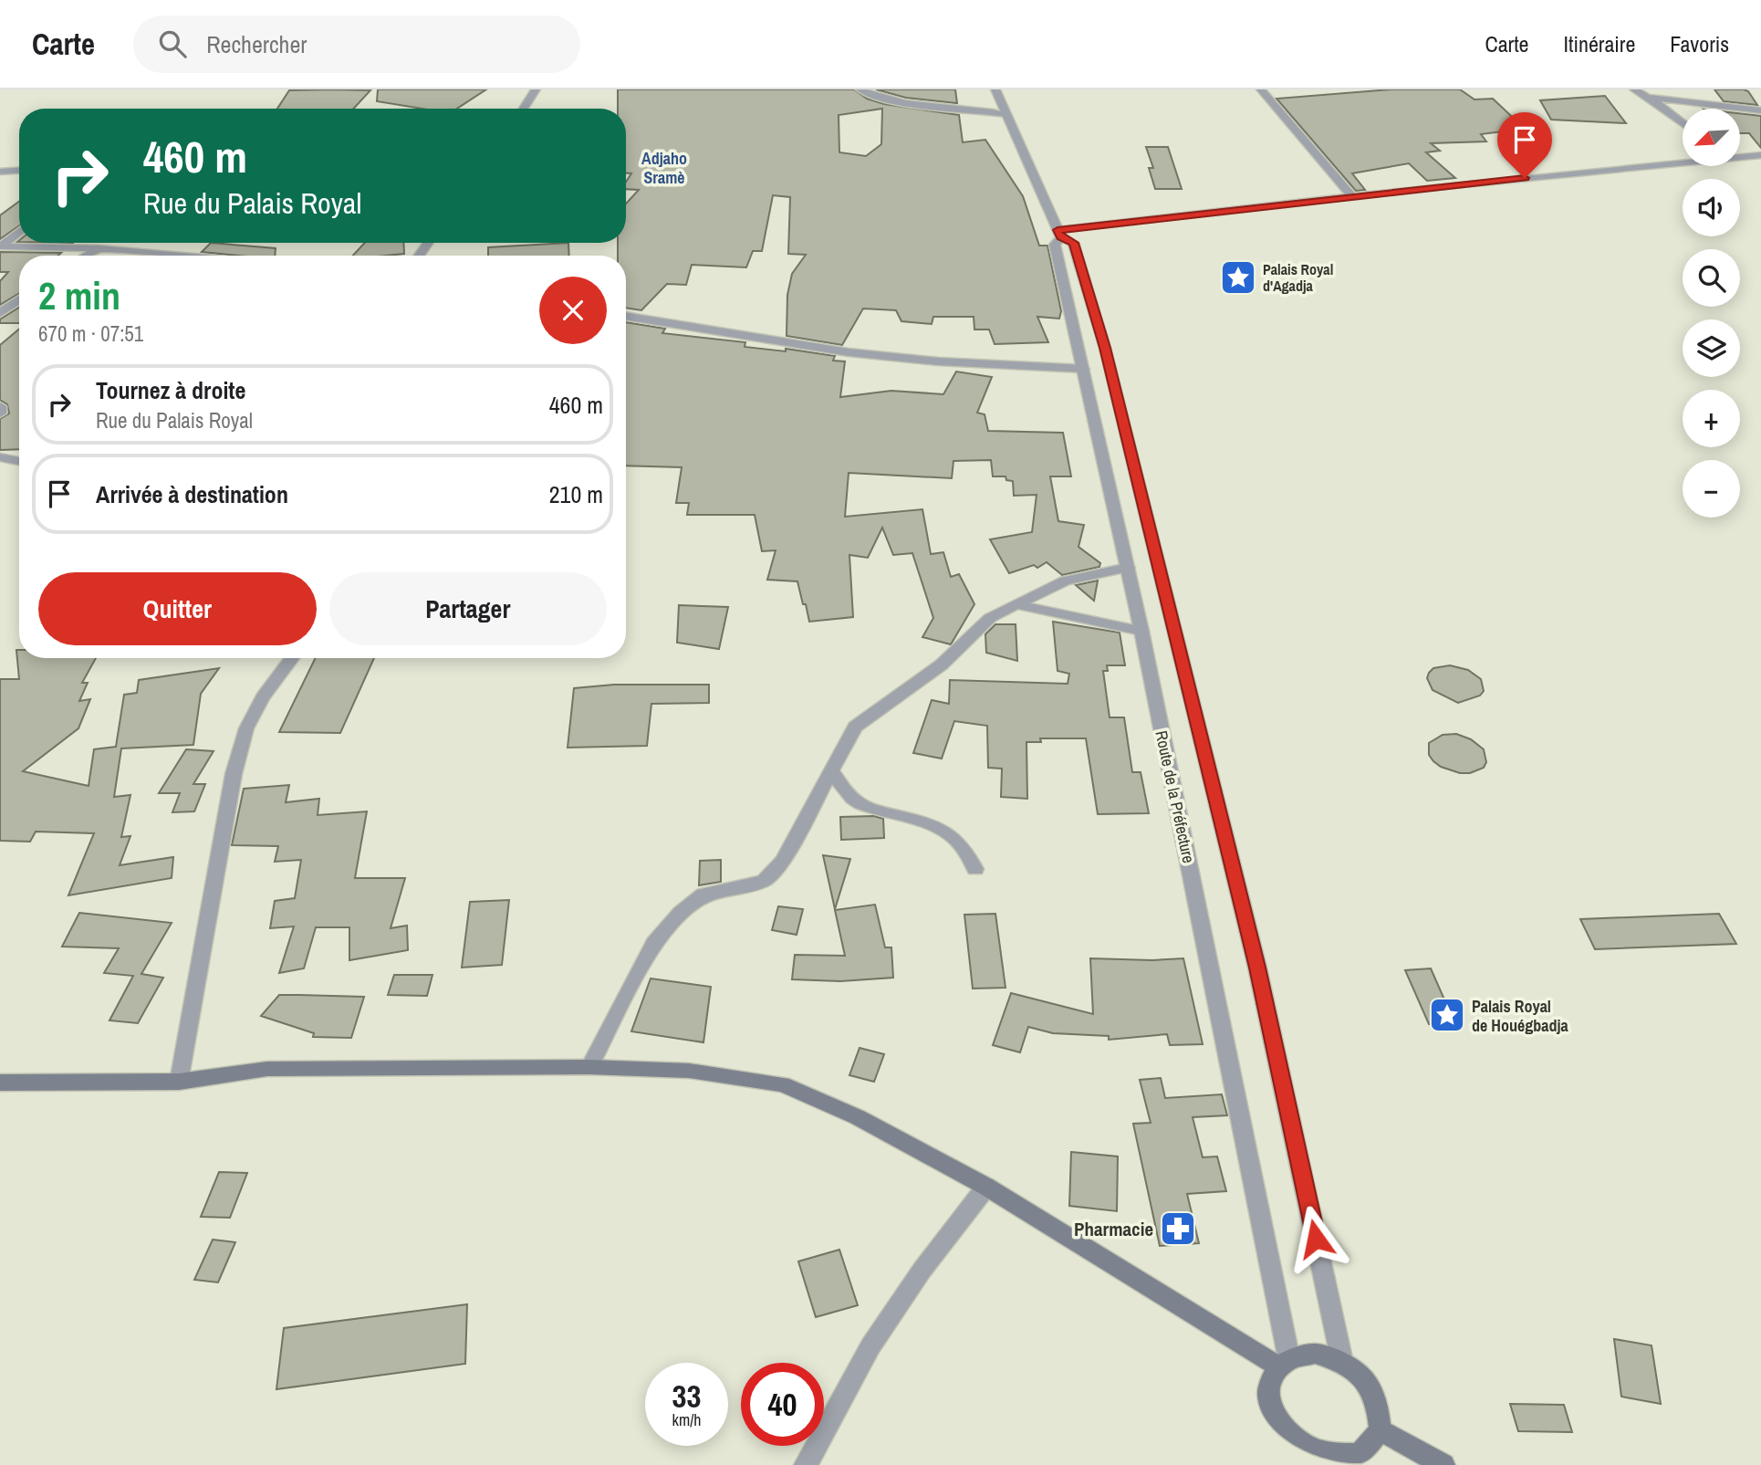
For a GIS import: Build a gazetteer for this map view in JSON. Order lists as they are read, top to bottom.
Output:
{
  "streets": {
    "street": ["Route de la Préfecture"]
  },
  "districts": ["Adjaho Sramè"],
  "places": {
    "place": ["Palais Royal d'Agadja", "Palais Royal de Houégbadja"],
    "pharmacy": ["Pharmacie"]
  },
  "north": "bottom left",
  "page": {
    "header": "Carte",
    "search": "Rechercher",
    "nav": ["Carte", "Itinéraire", "Favoris"],
    "map_buttons": ["+", "−"],
    "turn": ["460 m", "Rue du Palais Royal"],
    "heading": ["2 min", "670 m · 07:51"],
    "list": [
      {
        "name": "Tournez à droite",
        "note": "Rue du Palais Royal",
        "value": "460 m"
      },
      {
        "name": "Arrivée à destination",
        "value": "210 m"
      }
    ],
    "buttons": ["Quitter", "Partager"],
    "speed": "33 km/h",
    "limit": "40"
  }
}
